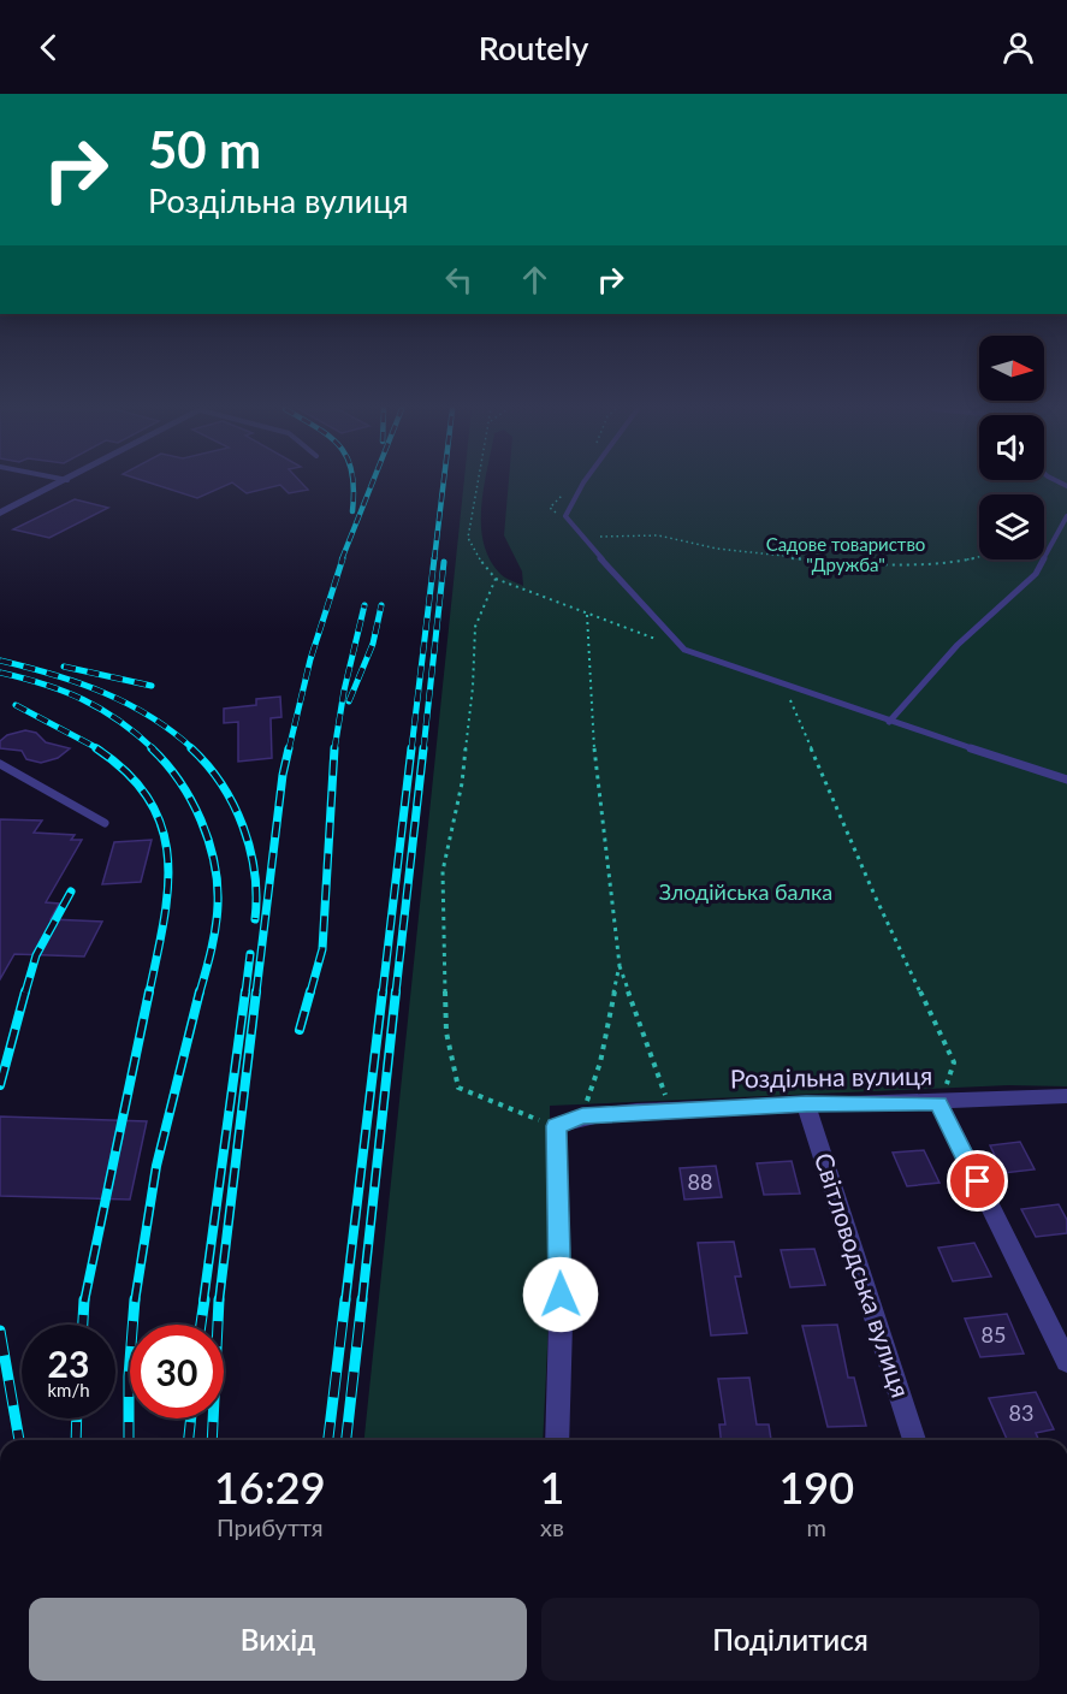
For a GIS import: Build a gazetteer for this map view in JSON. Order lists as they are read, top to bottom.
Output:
{
  "streets": {
    "street": ["Роздільна вулиця", "Світловодська вулиця"]
  },
  "crossings": [
    ["Роздільна вулиця", "Світловодська вулиця"]
  ],
  "parks": ["Садове товариство \"Дружба\"", "Злодійська балка"],
  "house_numbers": ["88", "85", "83"],
  "north": "right",
  "page": {
    "header": "Routely",
    "turn": ["50 m", "Роздільна вулиця"],
    "speed": "23 km/h",
    "limit": "30",
    "eta": [
      "16:29",
      "Прибуття",
      "1",
      "хв",
      "190",
      "m"
    ],
    "buttons": ["Вихід", "Поділитися"]
  }
}
